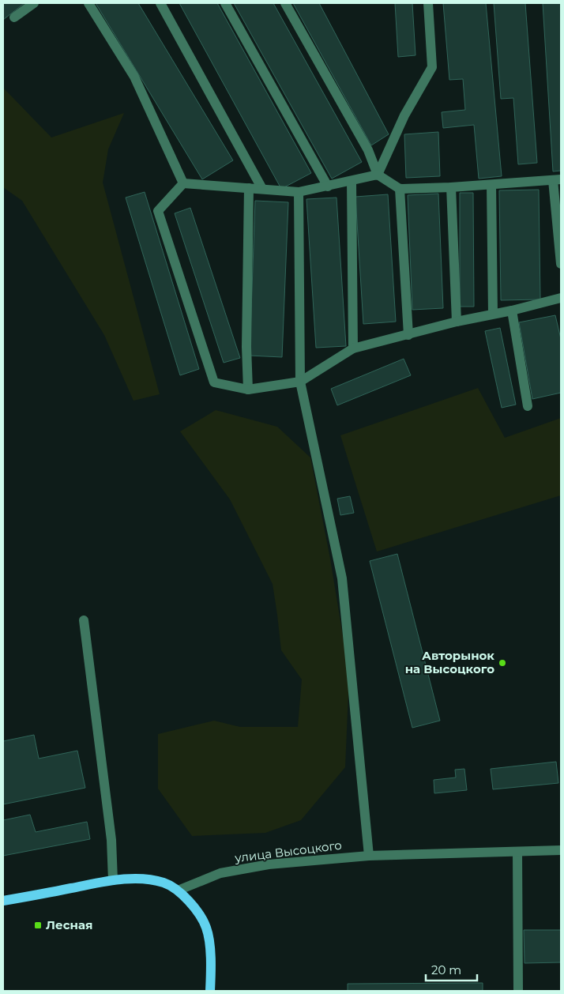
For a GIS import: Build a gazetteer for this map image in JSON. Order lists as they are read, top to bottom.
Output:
{
  "streets": {
    "street": ["улица Высоцкого"]
  },
  "places": {
    "other": ["Авторынок на Высоцкого"],
    "transit": ["Лесная"]
  },
  "scale_bar": "20 m"
}
